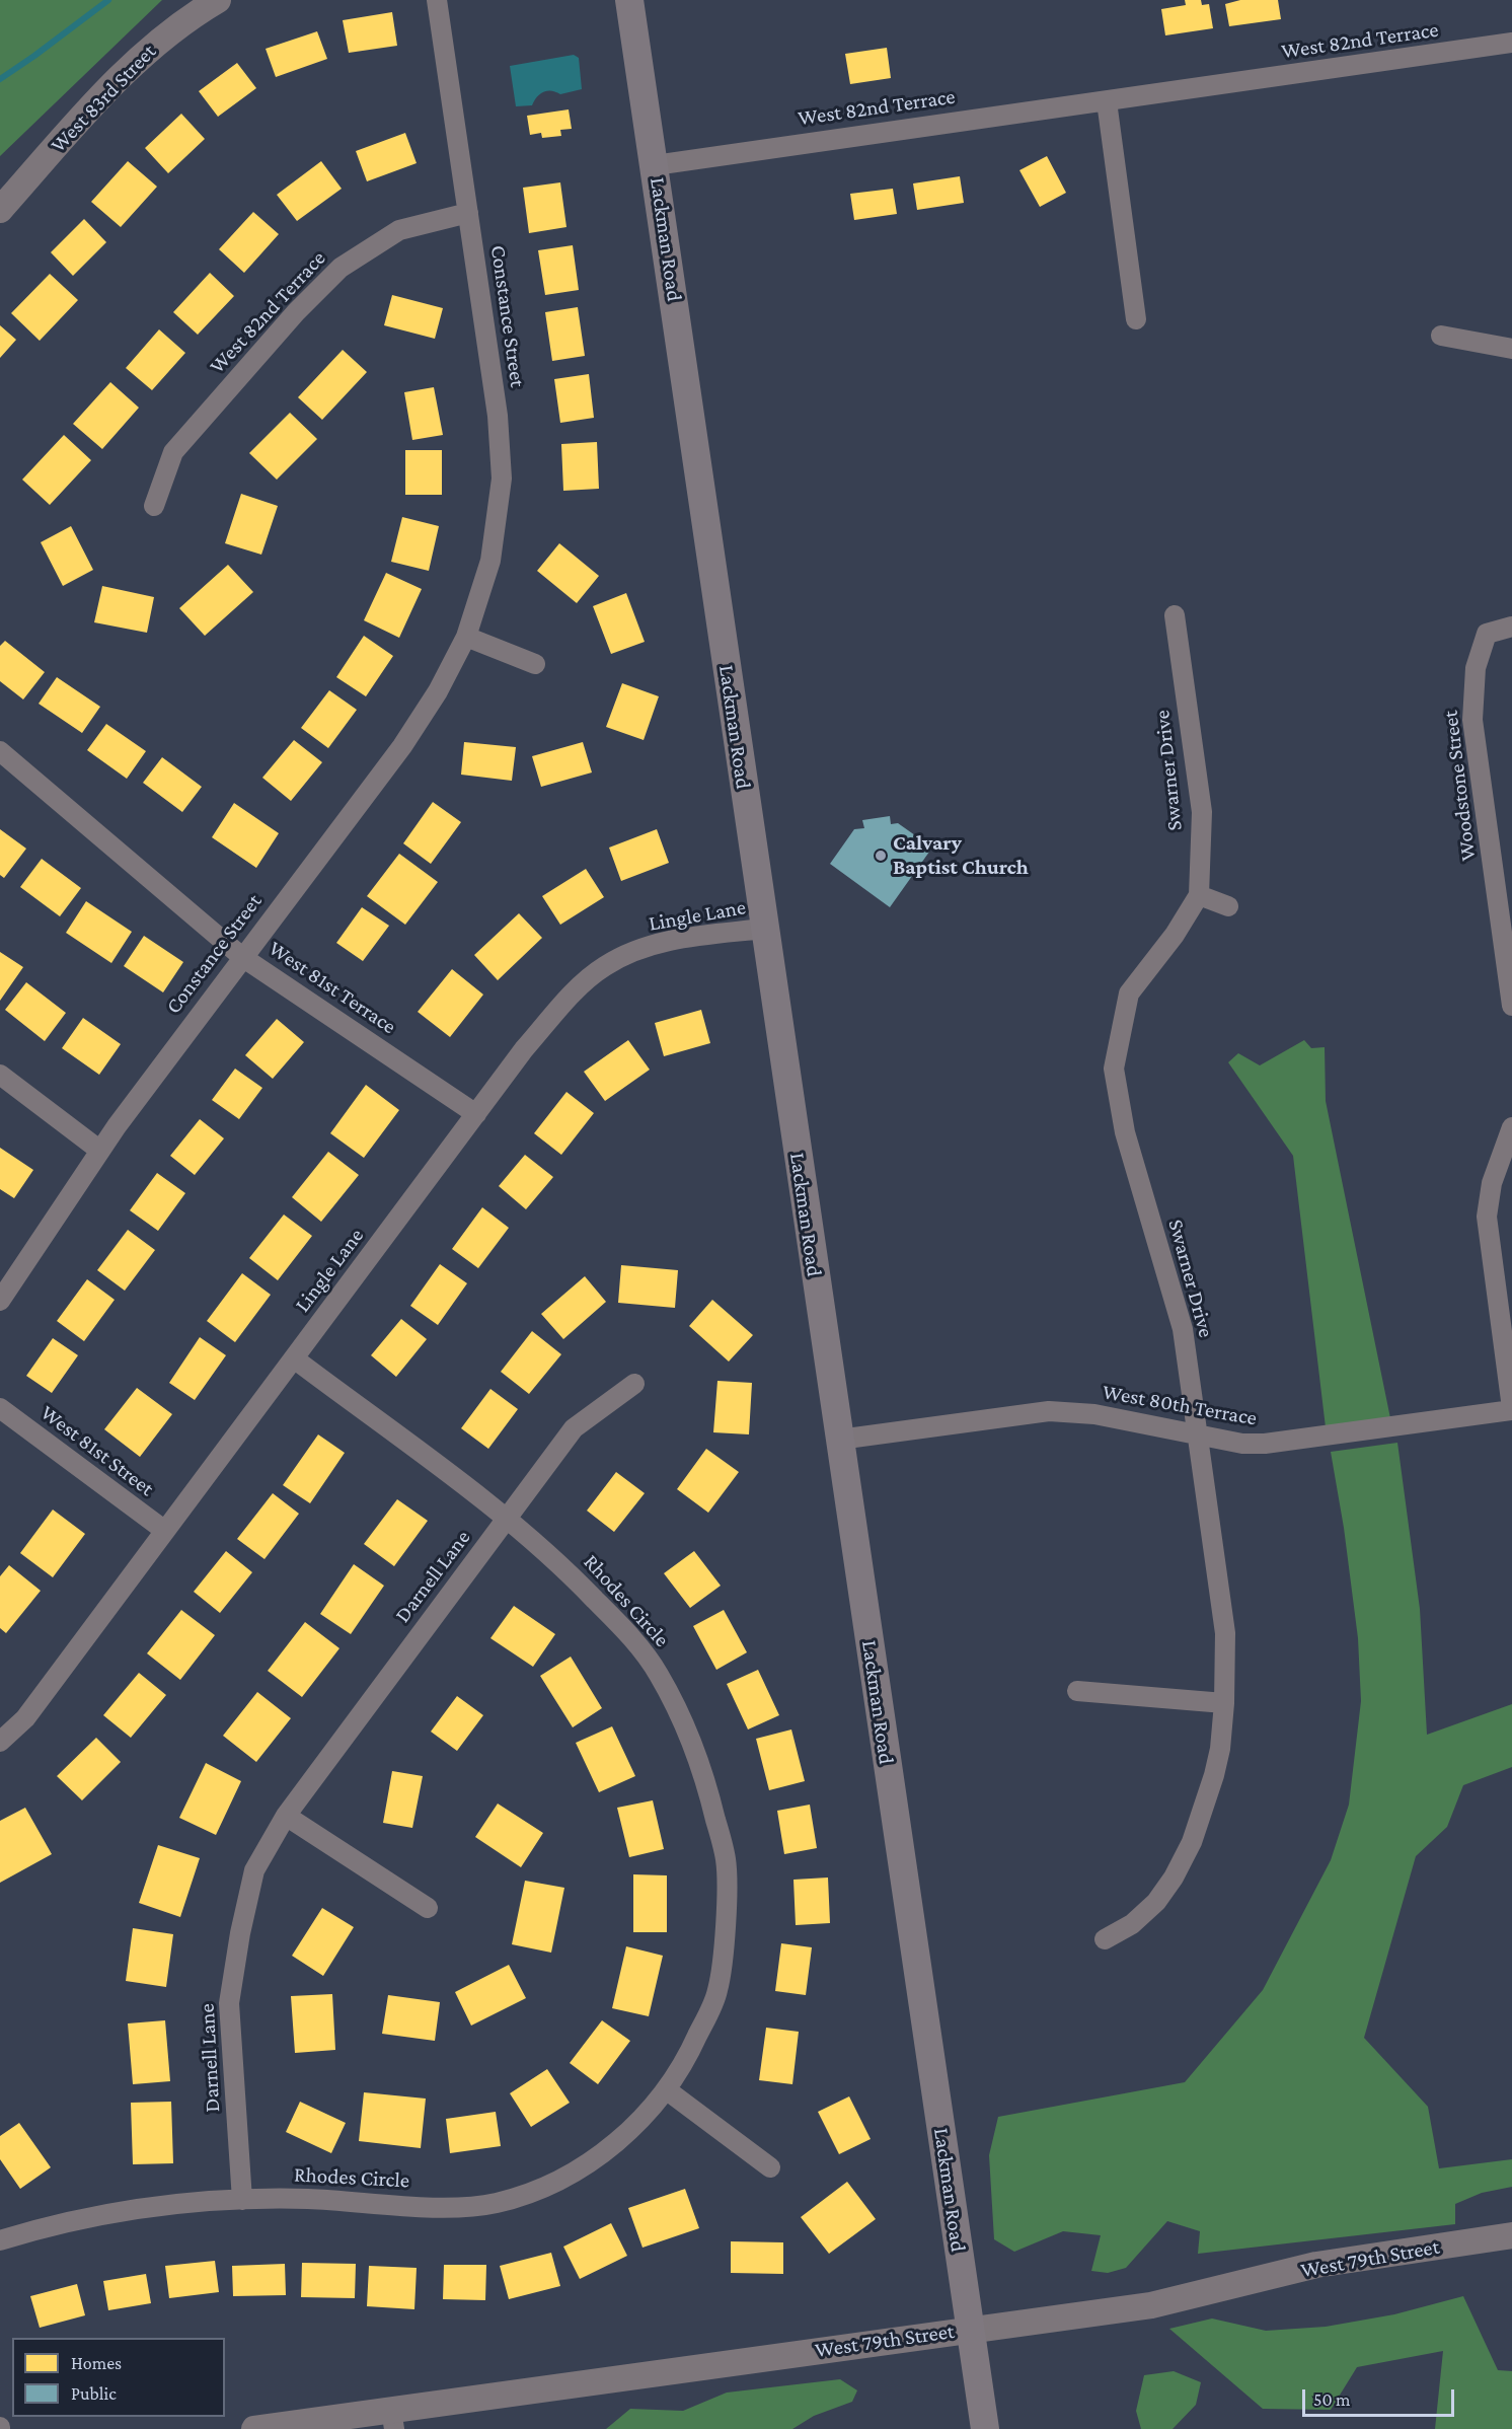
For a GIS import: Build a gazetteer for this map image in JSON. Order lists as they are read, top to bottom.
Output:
{
  "streets": {
    "main road": ["Lackman Road"],
    "street": [
      "West 82nd Terrace",
      "West 83rd Street",
      "Constance Street",
      "Swarner Drive",
      "Woodstone Street",
      "Lingle Lane",
      "West 81st Terrace",
      "West 80th Terrace",
      "West 81st Street",
      "Darnell Lane",
      "Rhodes Circle",
      "West 79th Street"
    ]
  },
  "crossings": [
    ["West 82nd Terrace", "Lackman Road"],
    ["West 82nd Terrace", "Constance Street"],
    ["Lackman Road", "Lingle Lane"],
    ["Lackman Road", "West 80th Terrace"],
    ["Lackman Road", "West 79th Street"],
    ["Constance Street", "West 81st Terrace"],
    ["Swarner Drive", "West 80th Terrace"],
    ["Lingle Lane", "West 81st Terrace"],
    ["Lingle Lane", "West 81st Street"],
    ["Lingle Lane", "Rhodes Circle"],
    ["Darnell Lane", "Rhodes Circle"]
  ],
  "places": ["Calvary Baptist Church"],
  "legend": ["Homes", "Public"],
  "scale_bar": "50 m"
}
